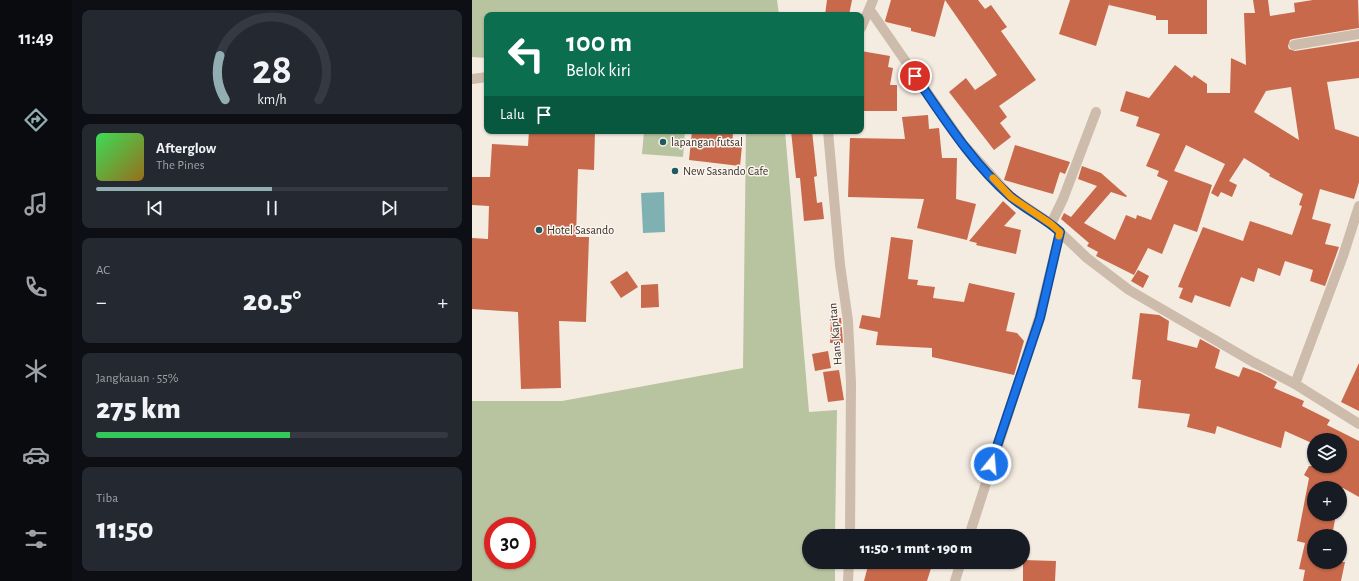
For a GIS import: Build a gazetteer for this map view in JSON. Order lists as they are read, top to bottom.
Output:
{
  "streets": {
    "street": ["Hans Kapitan"]
  },
  "places": ["lapangan futsal", "New Sasando Cafe", "Hotel Sasando"],
  "page": {
    "tabs": "11:49",
    "turn": ["100 m", "Belok kiri"],
    "then": "Lalu",
    "song": ["Afterglow", "The Pines"],
    "tile": [
      "AC",
      ["Jangkauan · 55%", "275 km"],
      ["Tiba", "11:50"]
    ],
    "heat": ["−", "20.5°", "+"],
    "map_buttons": ["+", "−"],
    "limit": "30",
    "trip": "11:50 · 1 mnt · 190 m",
    "gauge": ["28", "km/h"]
  }
}
